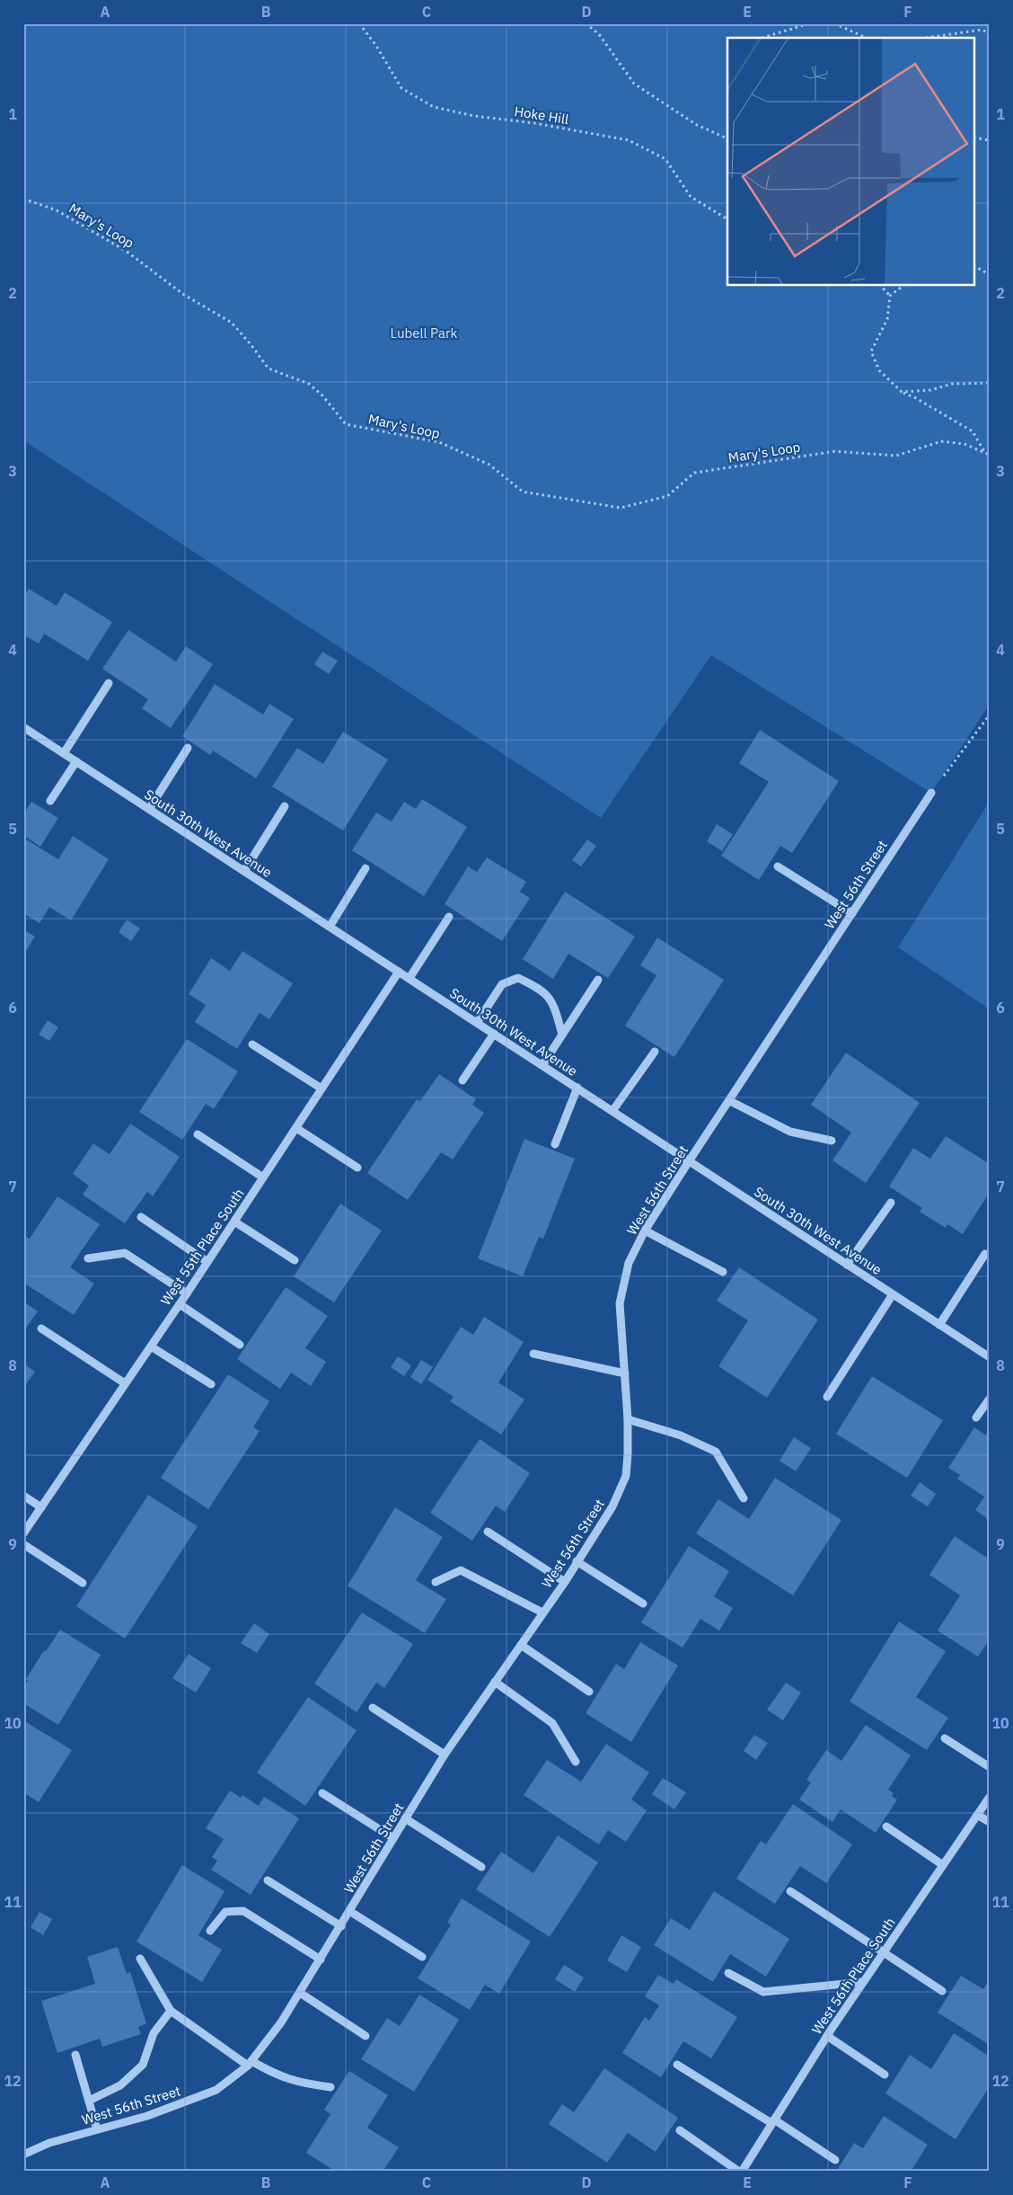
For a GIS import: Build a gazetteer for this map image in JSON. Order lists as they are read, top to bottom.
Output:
{
  "streets": {
    "street": [
      "South 30th West Avenue",
      "West 56th Street",
      "West 55th Place South",
      "West 56th Place South"
    ],
    "path": ["Hoke Hill", "Mary's Loop"]
  },
  "crossings": [
    ["South 30th West Avenue", "West 56th Street"],
    ["South 30th West Avenue", "West 55th Place South"]
  ],
  "parks": ["Lubell Park"],
  "grid": {
    "columns": [
      "A",
      "B",
      "C",
      "D",
      "E",
      "F"
    ],
    "rows": [
      "1",
      "2",
      "3",
      "4",
      "5",
      "6",
      "7",
      "8",
      "9",
      "10",
      "11",
      "12"
    ]
  }
}
